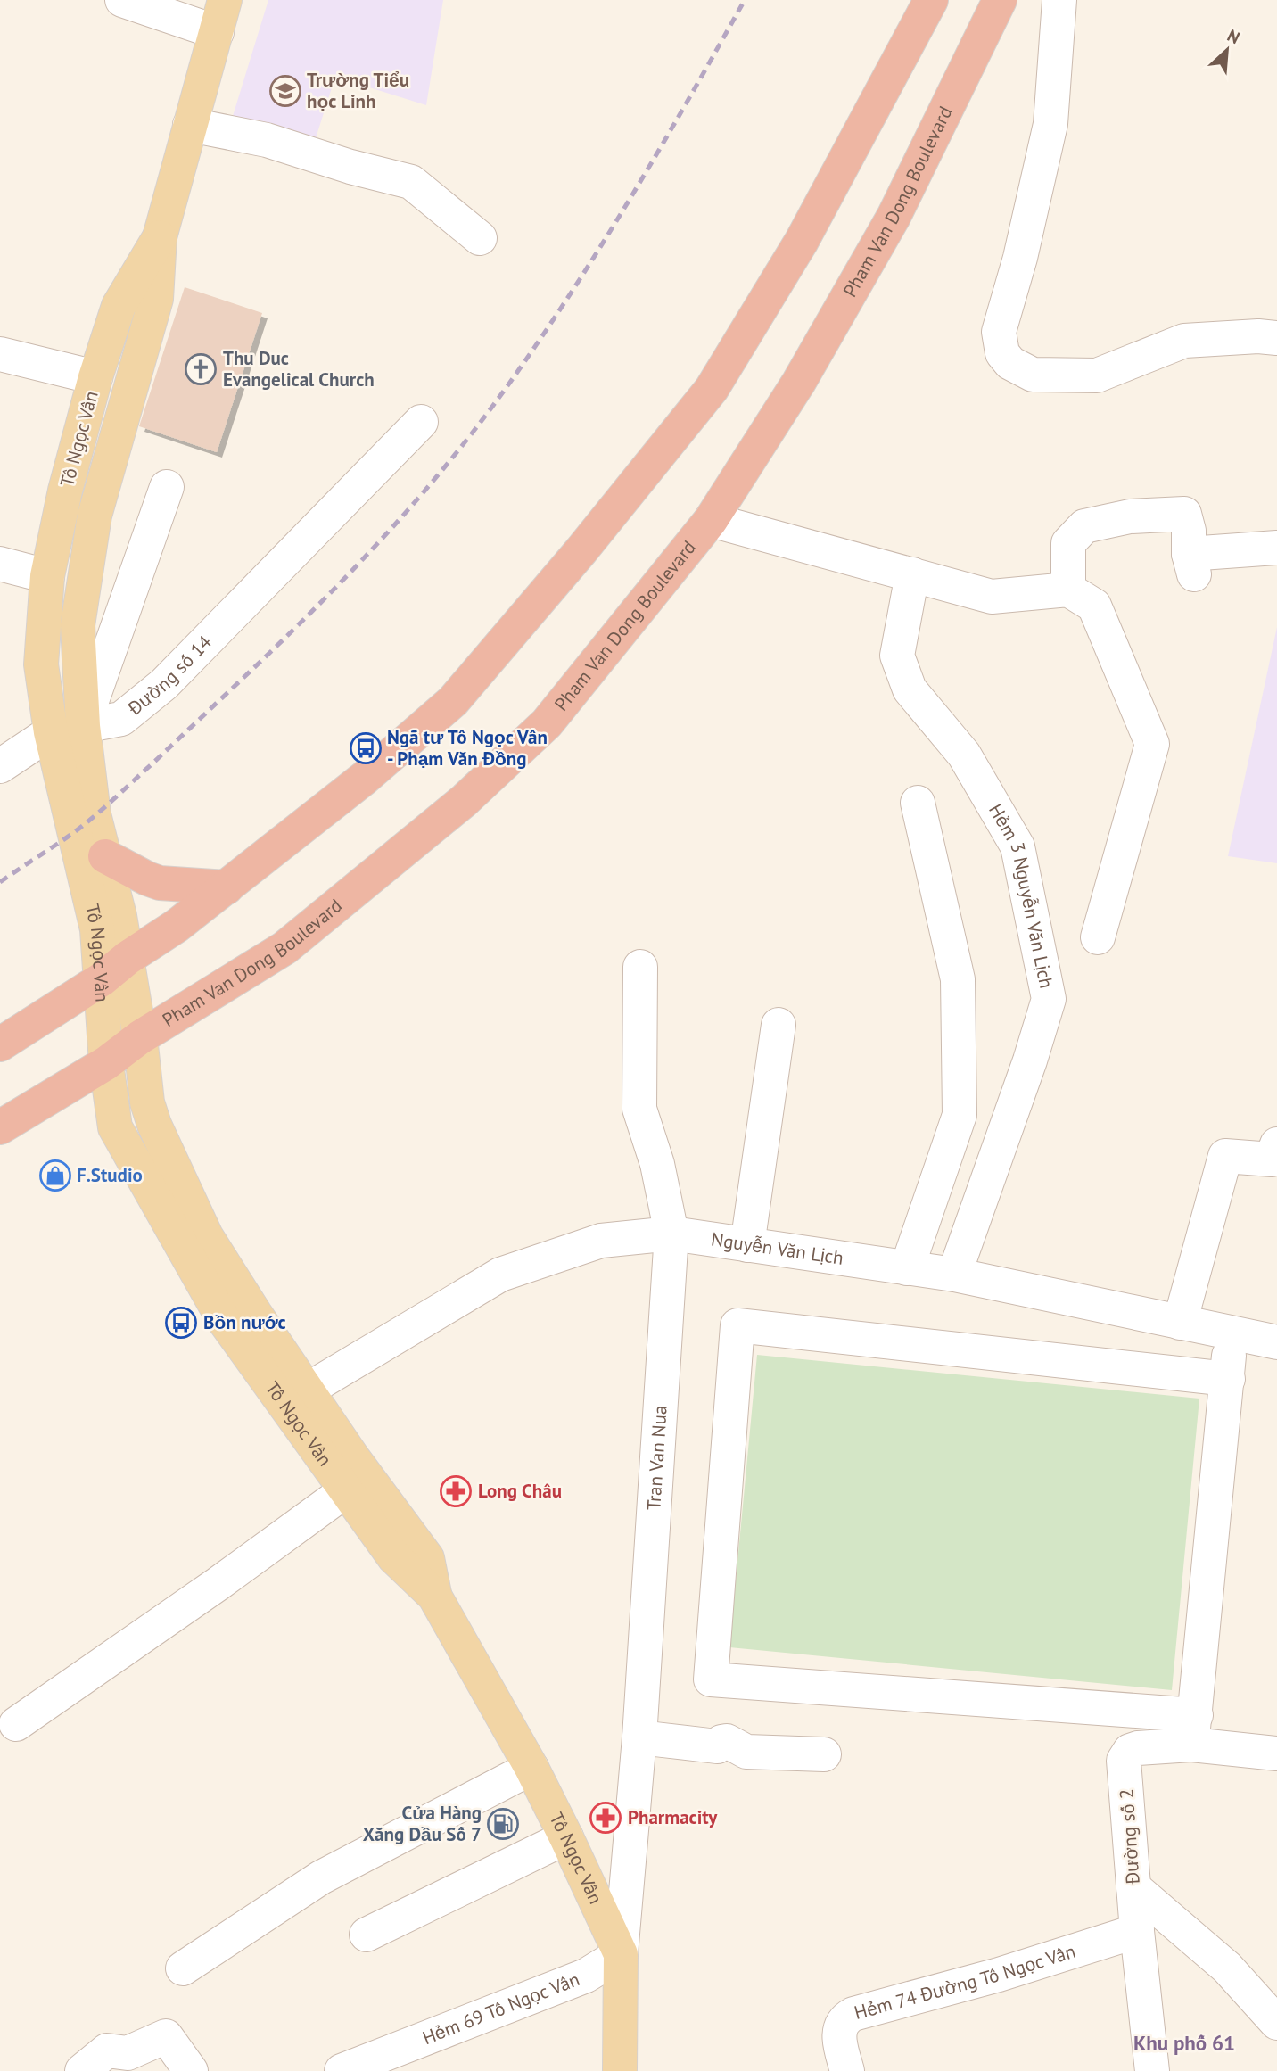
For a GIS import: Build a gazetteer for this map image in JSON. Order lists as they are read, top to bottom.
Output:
{
  "streets": {
    "highway": ["Pham Van Dong Boulevard"],
    "main road": ["Tô Ngọc Vân"],
    "street": [
      "Đường số 14",
      "Hẻm 3 Nguyễn Văn Lịch",
      "Nguyễn Văn Lịch",
      "Tran Van Nua",
      "Đường số 2",
      "Hẻm 74 Đường Tô Ngọc Vân",
      "Hẻm 69 Tô Ngọc Vân"
    ]
  },
  "crossings": [
    ["Pham Van Dong Boulevard", "Tô Ngọc Vân"],
    ["Tô Ngọc Vân", "Đường số 14"],
    ["Tô Ngọc Vân", "Nguyễn Văn Lịch"],
    ["Tô Ngọc Vân", "Tran Van Nua"],
    ["Tô Ngọc Vân", "Hẻm 69 Tô Ngọc Vân"],
    ["Hẻm 3 Nguyễn Văn Lịch", "Nguyễn Văn Lịch"],
    ["Nguyễn Văn Lịch", "Tran Van Nua"],
    ["Tran Van Nua", "Hẻm 69 Tô Ngọc Vân"],
    ["Đường số 2", "Hẻm 74 Đường Tô Ngọc Vân"]
  ],
  "districts": ["Khu phố 61"],
  "places": {
    "school or university": ["Trường Tiểu học Linh"],
    "church": ["Thu Duc Evangelical Church"],
    "bus stop": ["Ngã tư Tô Ngọc Vân - Phạm Văn Đồng", "Bồn nước"],
    "shop": ["F.Studio"],
    "pharmacy": ["Long Châu", "Pharmacity"],
    "fuel station": ["Cửa Hàng Xăng Dầu Số 7"]
  },
  "north": "top right"
}
